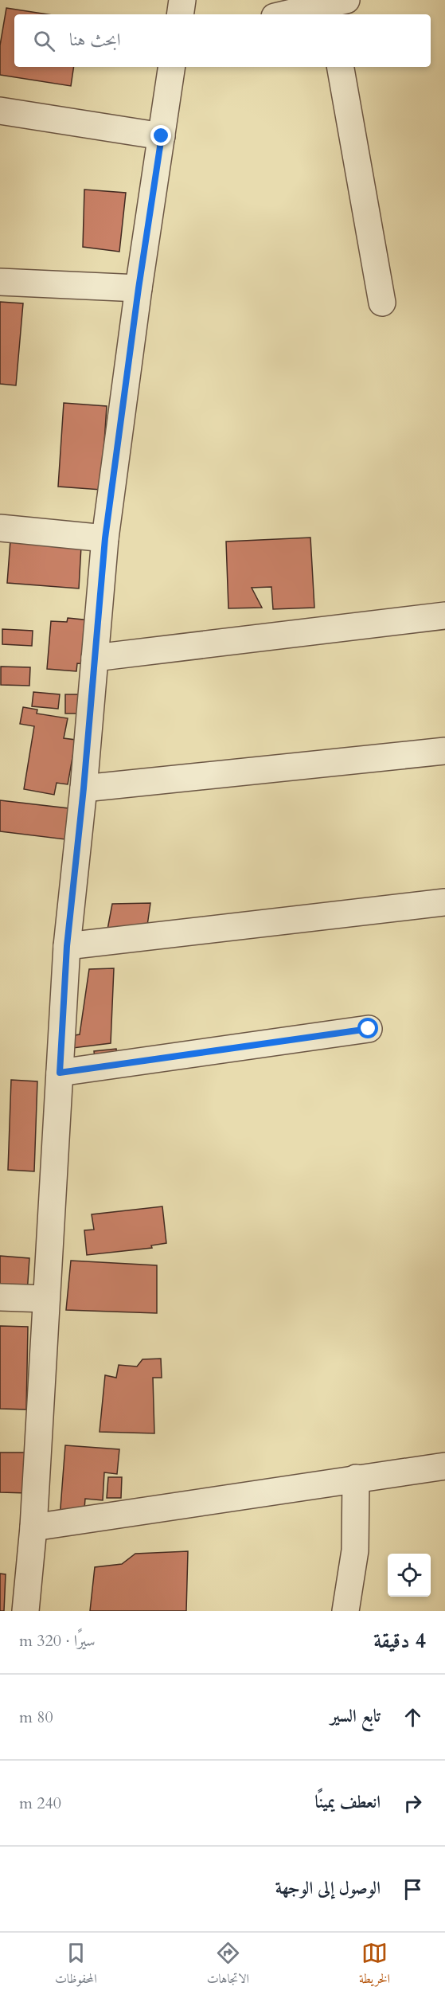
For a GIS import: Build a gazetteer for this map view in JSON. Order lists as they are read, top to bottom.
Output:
{
  "page": {
    "search": "ابحث هنا",
    "heading": ["4 دقيقة", "سيرًا · 320 m"],
    "list": [
      ["تابع السير", "80 m"],
      ["انعطف يمينًا", "240 m"],
      "الوصول إلى الوجهة"
    ],
    "nav": ["الخريطة", "الاتجاهات", "المحفوظات"]
  }
}
